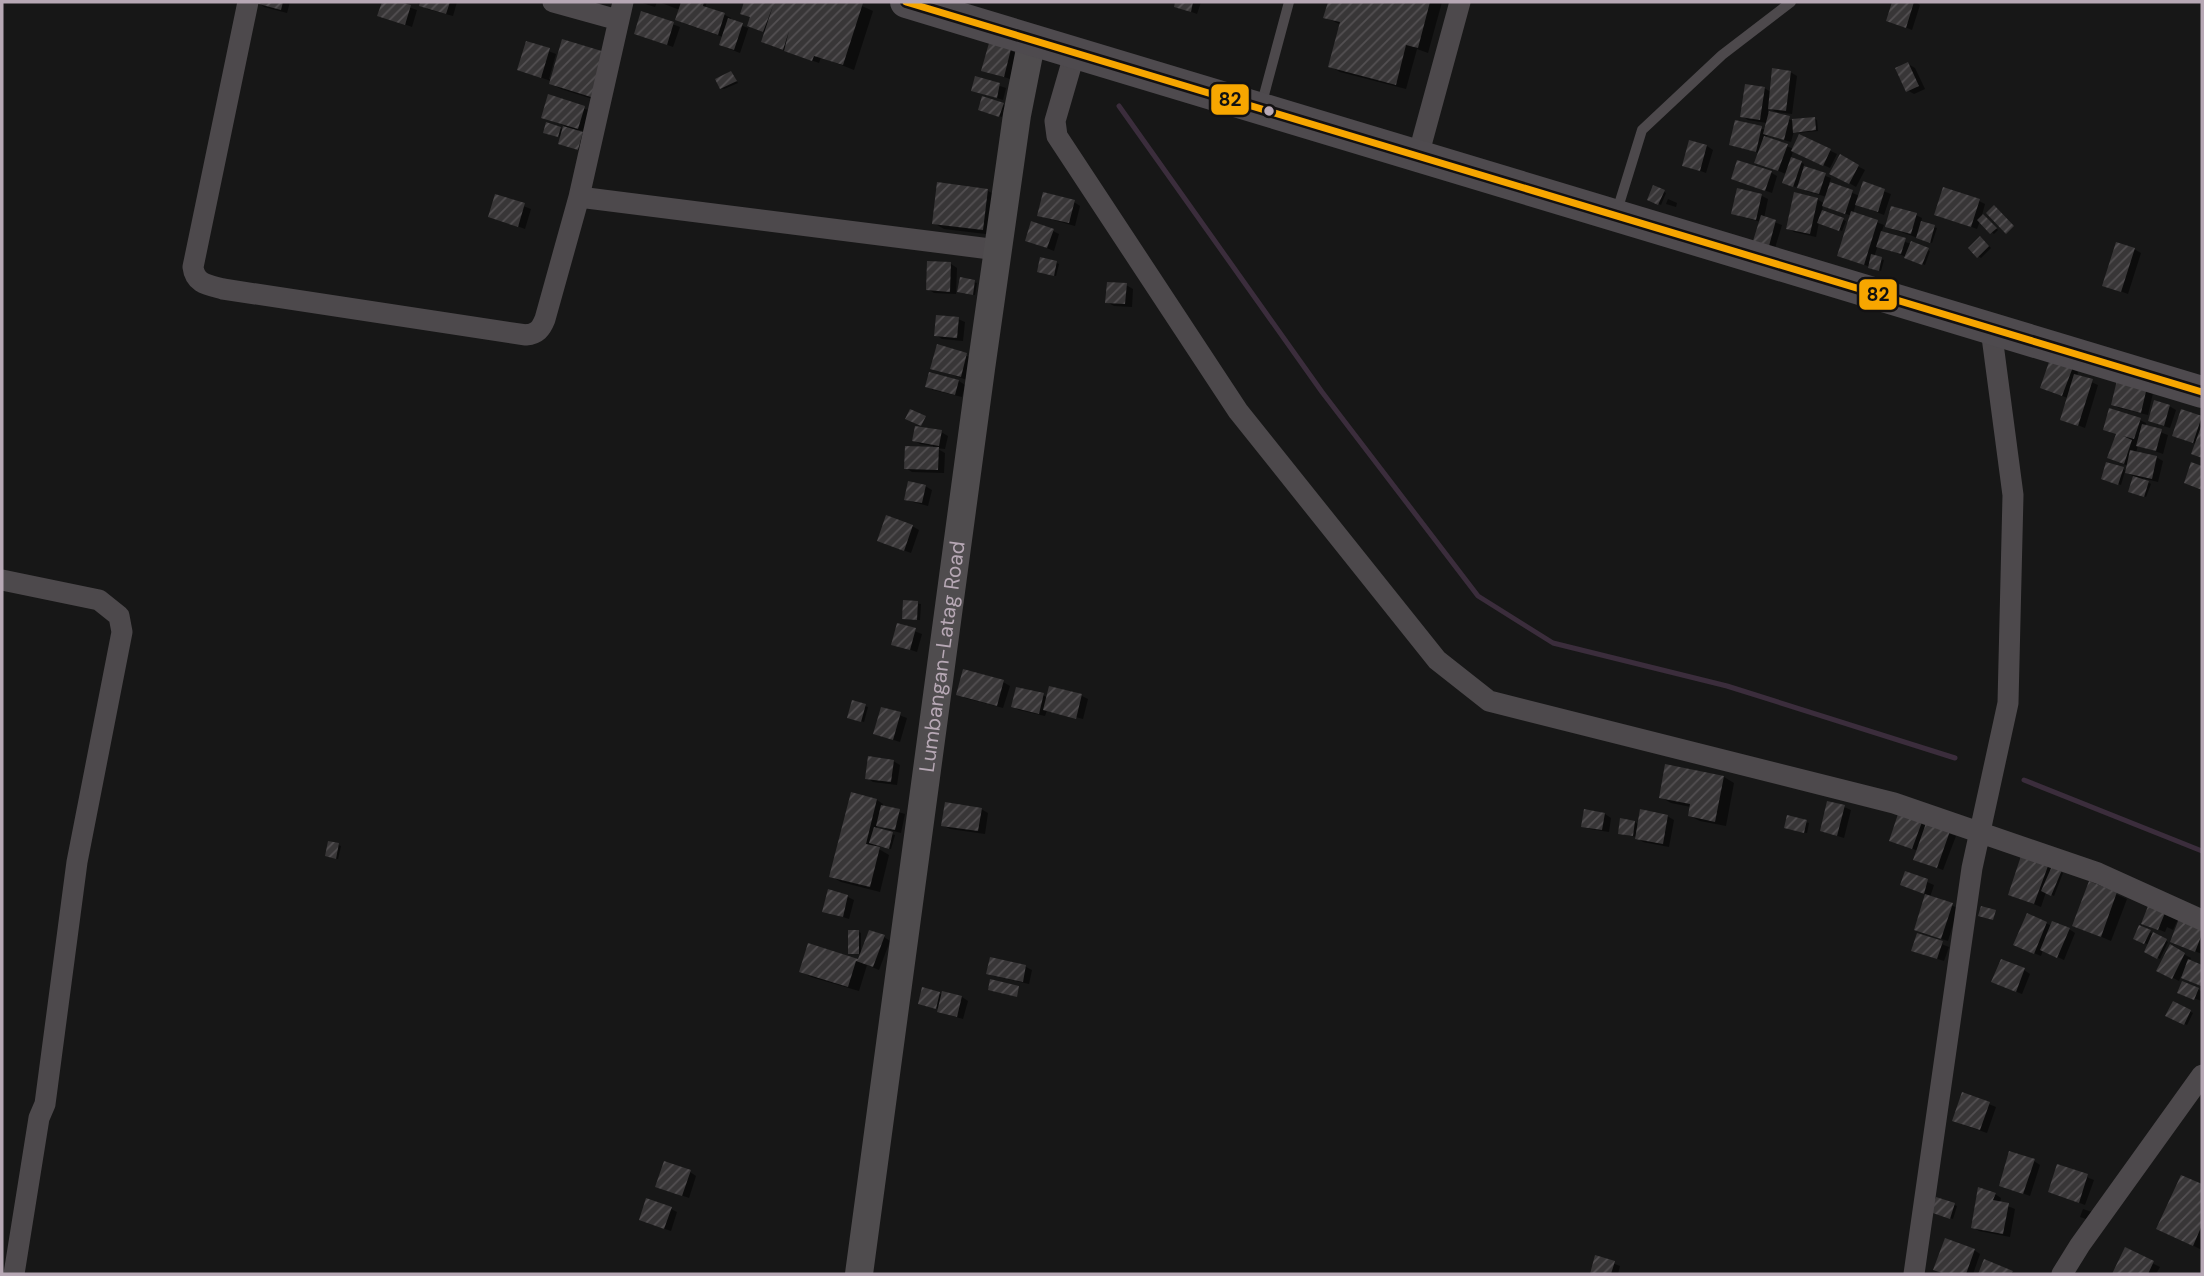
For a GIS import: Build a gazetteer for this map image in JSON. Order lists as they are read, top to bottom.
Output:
{
  "streets": {
    "street": ["Lumbangan-Latag Road"]
  },
  "lines": ["transit line 82"]
}
